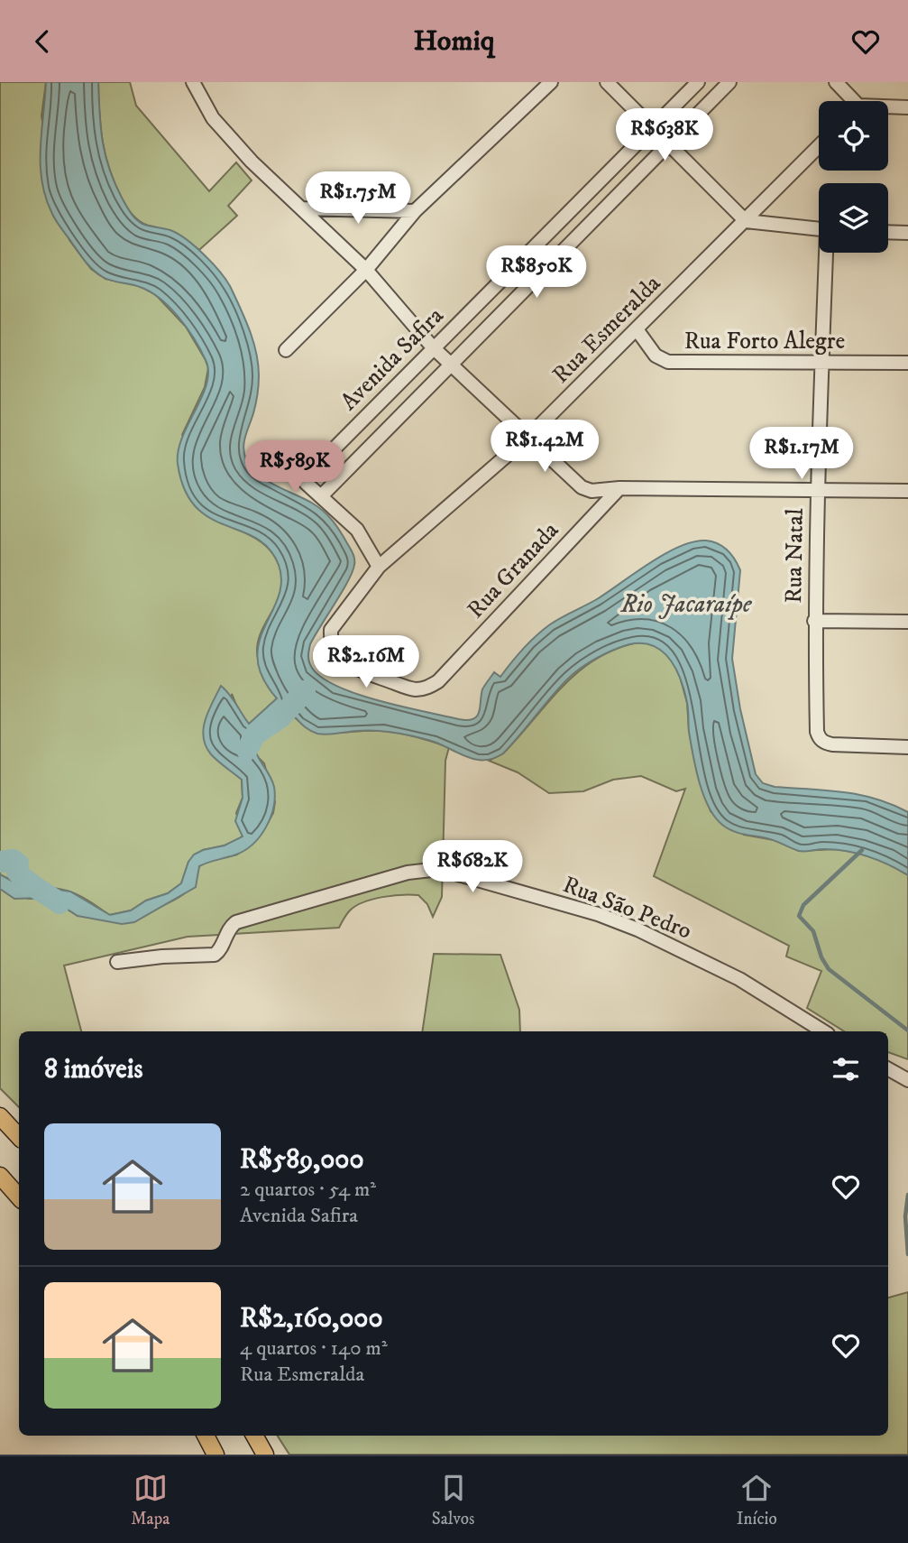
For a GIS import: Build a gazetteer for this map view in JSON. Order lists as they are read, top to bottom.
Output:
{
  "streets": {
    "street": [
      "Rua Esmeralda",
      "Rua Forto Alegre",
      "Avenida Safira",
      "Rua Natal",
      "Rua Granada",
      "Rua São Pedro"
    ]
  },
  "crossings": [
    ["Rua Esmeralda", "Rua Forto Alegre"],
    ["Rua Esmeralda", "Rua Granada"],
    ["Rua Forto Alegre", "Rua Natal"]
  ],
  "water": ["Rio Jacaraípe"],
  "page": {
    "header": "Homiq",
    "price": [
      "R$638K",
      "R$1.75M",
      "R$850K",
      "R$1.42M",
      "R$1.17M",
      "R$589K",
      "R$2.16M",
      "R$682K"
    ],
    "heading": "8 imóveis",
    "list": [
      {
        "name": "R$589,000",
        "note": "2 quartos · 54 m² · Avenida Safira"
      },
      {
        "name": "R$2,160,000",
        "note": "4 quartos · 140 m² · Rua Esmeralda"
      }
    ],
    "tabs": ["Mapa", "Salvos", "Início"]
  }
}
